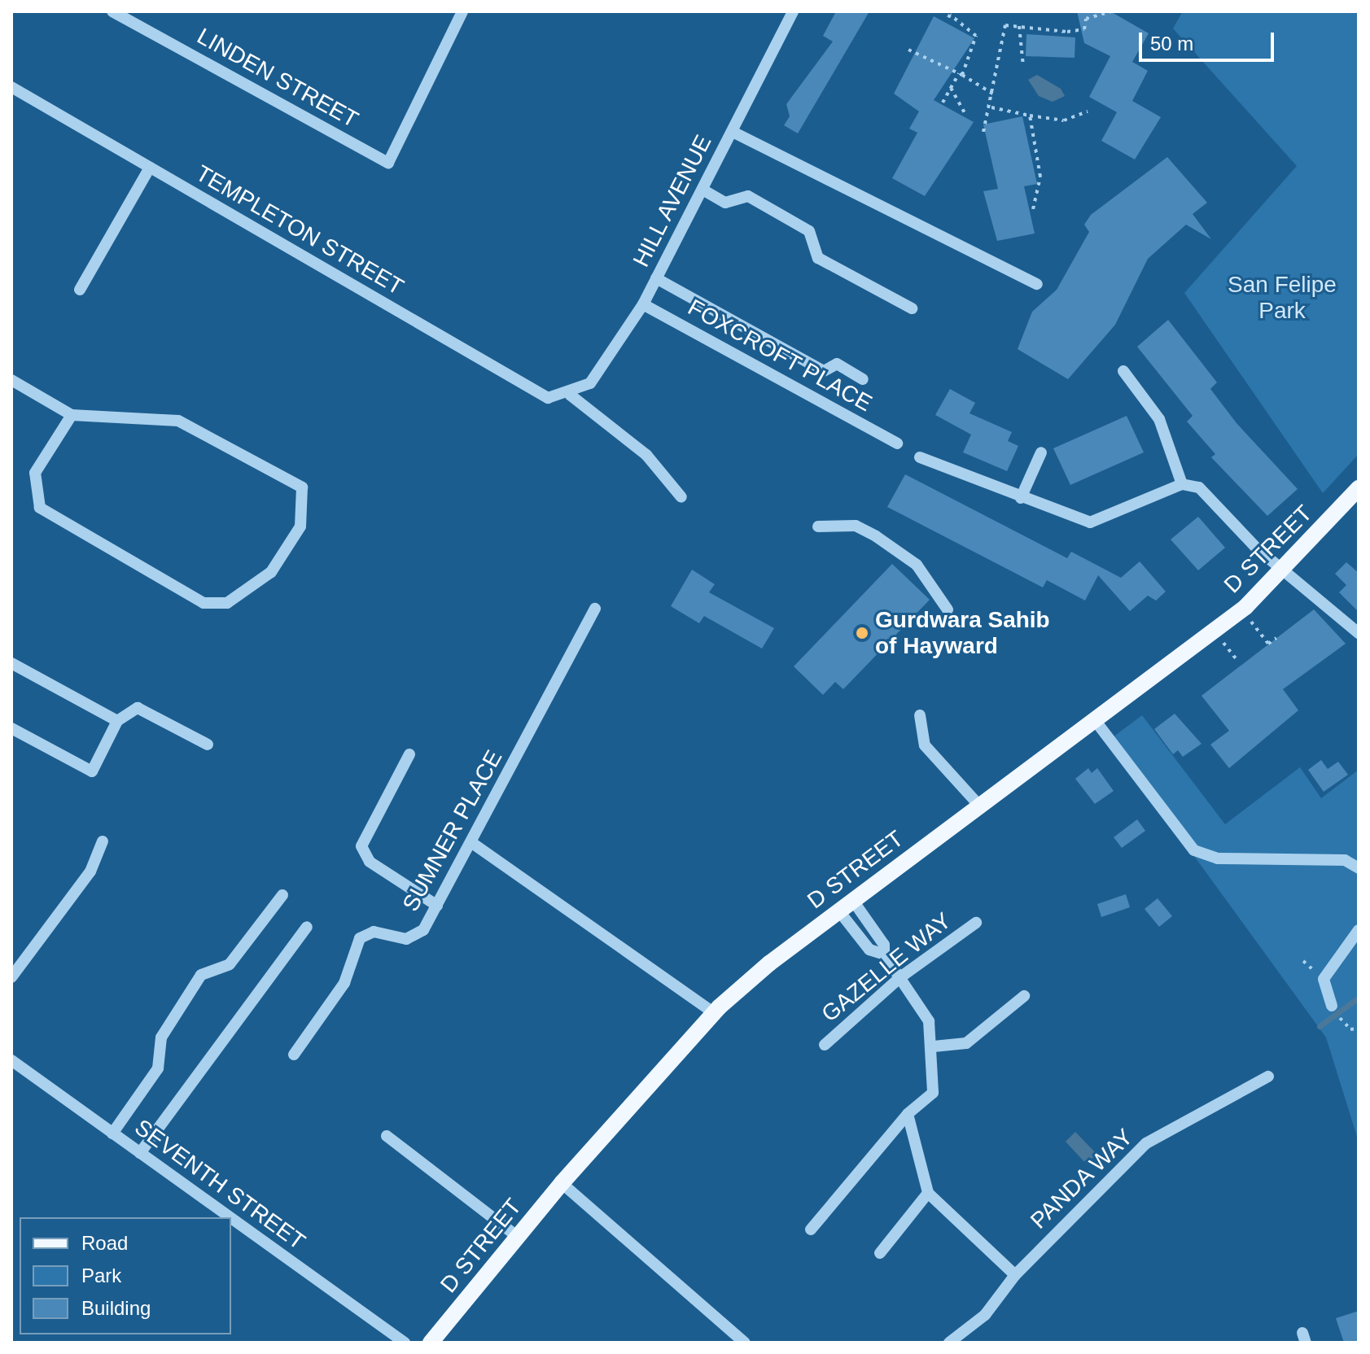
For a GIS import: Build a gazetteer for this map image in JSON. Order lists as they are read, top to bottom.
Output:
{
  "streets": {
    "main road": ["D STREET"],
    "street": [
      "LINDEN STREET",
      "HILL AVENUE",
      "TEMPLETON STREET",
      "FOXCROFT PLACE",
      "SUMNER PLACE",
      "GAZELLE WAY",
      "PANDA WAY",
      "SEVENTH STREET"
    ]
  },
  "crossings": [
    ["HILL AVENUE", "TEMPLETON STREET"],
    ["HILL AVENUE", "FOXCROFT PLACE"]
  ],
  "parks": ["San Felipe Park"],
  "places": ["Gurdwara Sahib of Hayward"],
  "legend": ["Road", "Park", "Building"],
  "scale_bar": "50 m"
}
